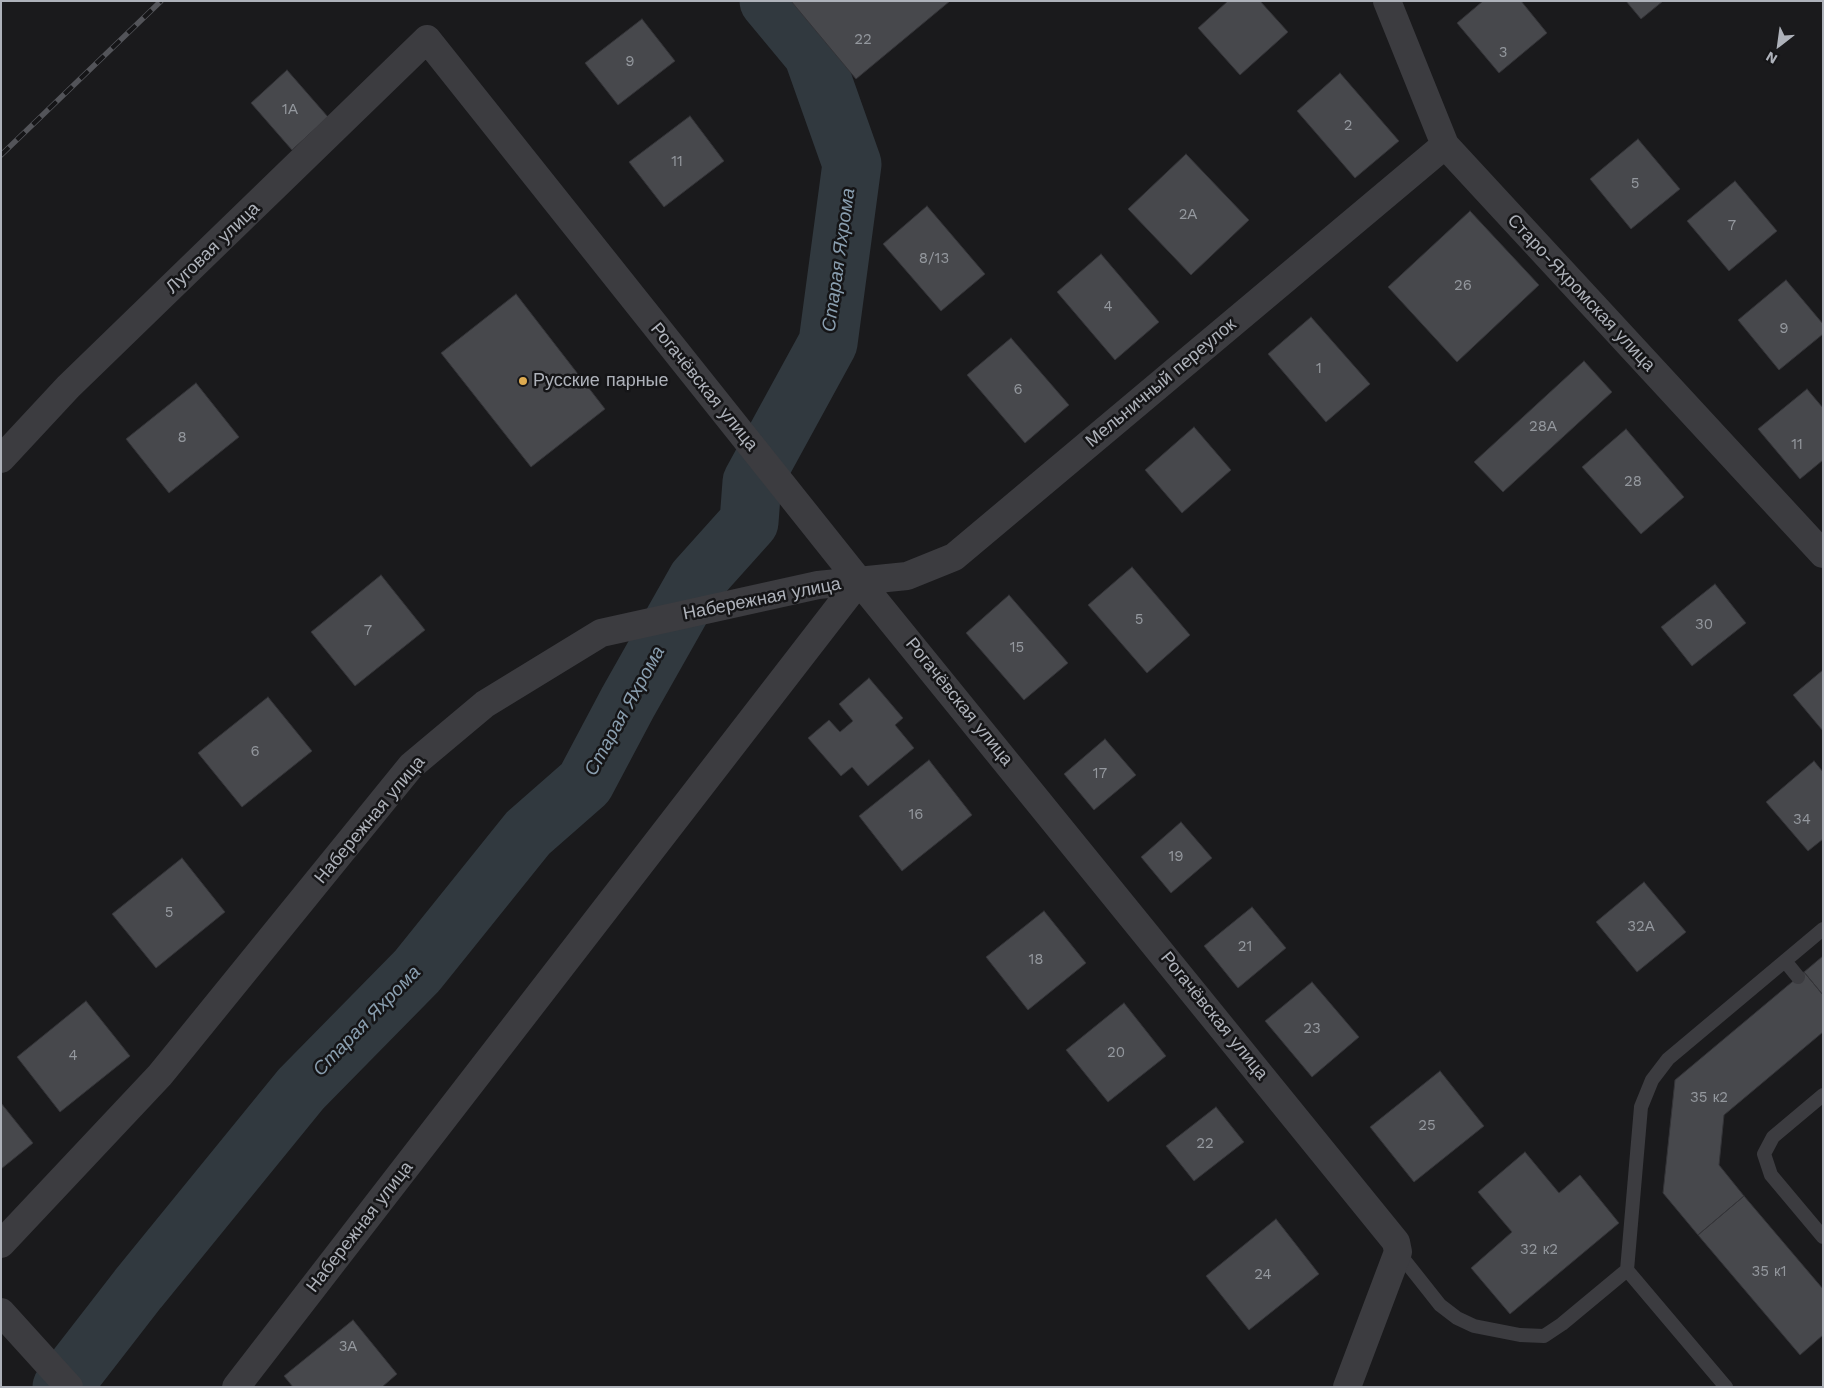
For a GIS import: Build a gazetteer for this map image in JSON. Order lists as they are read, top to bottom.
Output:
{
  "streets": {
    "street": [
      "Луговая улица",
      "Старо-Яхромская улица",
      "Мельничный переулок",
      "Рогачёвская улица",
      "Набережная улица"
    ]
  },
  "crossings": [
    ["Луговая улица", "Рогачёвская улица"],
    ["Старо-Яхромская улица", "Мельничный переулок"],
    ["Мельничный переулок", "Рогачёвская улица"],
    ["Мельничный переулок", "Набережная улица"],
    ["Рогачёвская улица", "Набережная улица"]
  ],
  "water": ["Старая Яхрома"],
  "places": ["Русские парные"],
  "house_numbers": [
    "22",
    "3",
    "9",
    "1А",
    "2",
    "11",
    "5",
    "2А",
    "7",
    "8/13",
    "26",
    "4",
    "9",
    "1",
    "6",
    "28А",
    "8",
    "11",
    "28",
    "5",
    "30",
    "7",
    "15",
    "6",
    "17",
    "16",
    "34",
    "19",
    "5",
    "32А",
    "21",
    "18",
    "23",
    "20",
    "4",
    "35 к2",
    "25",
    "22",
    "32 к2",
    "35 к1",
    "24",
    "3А"
  ],
  "north": "bottom left"
}
